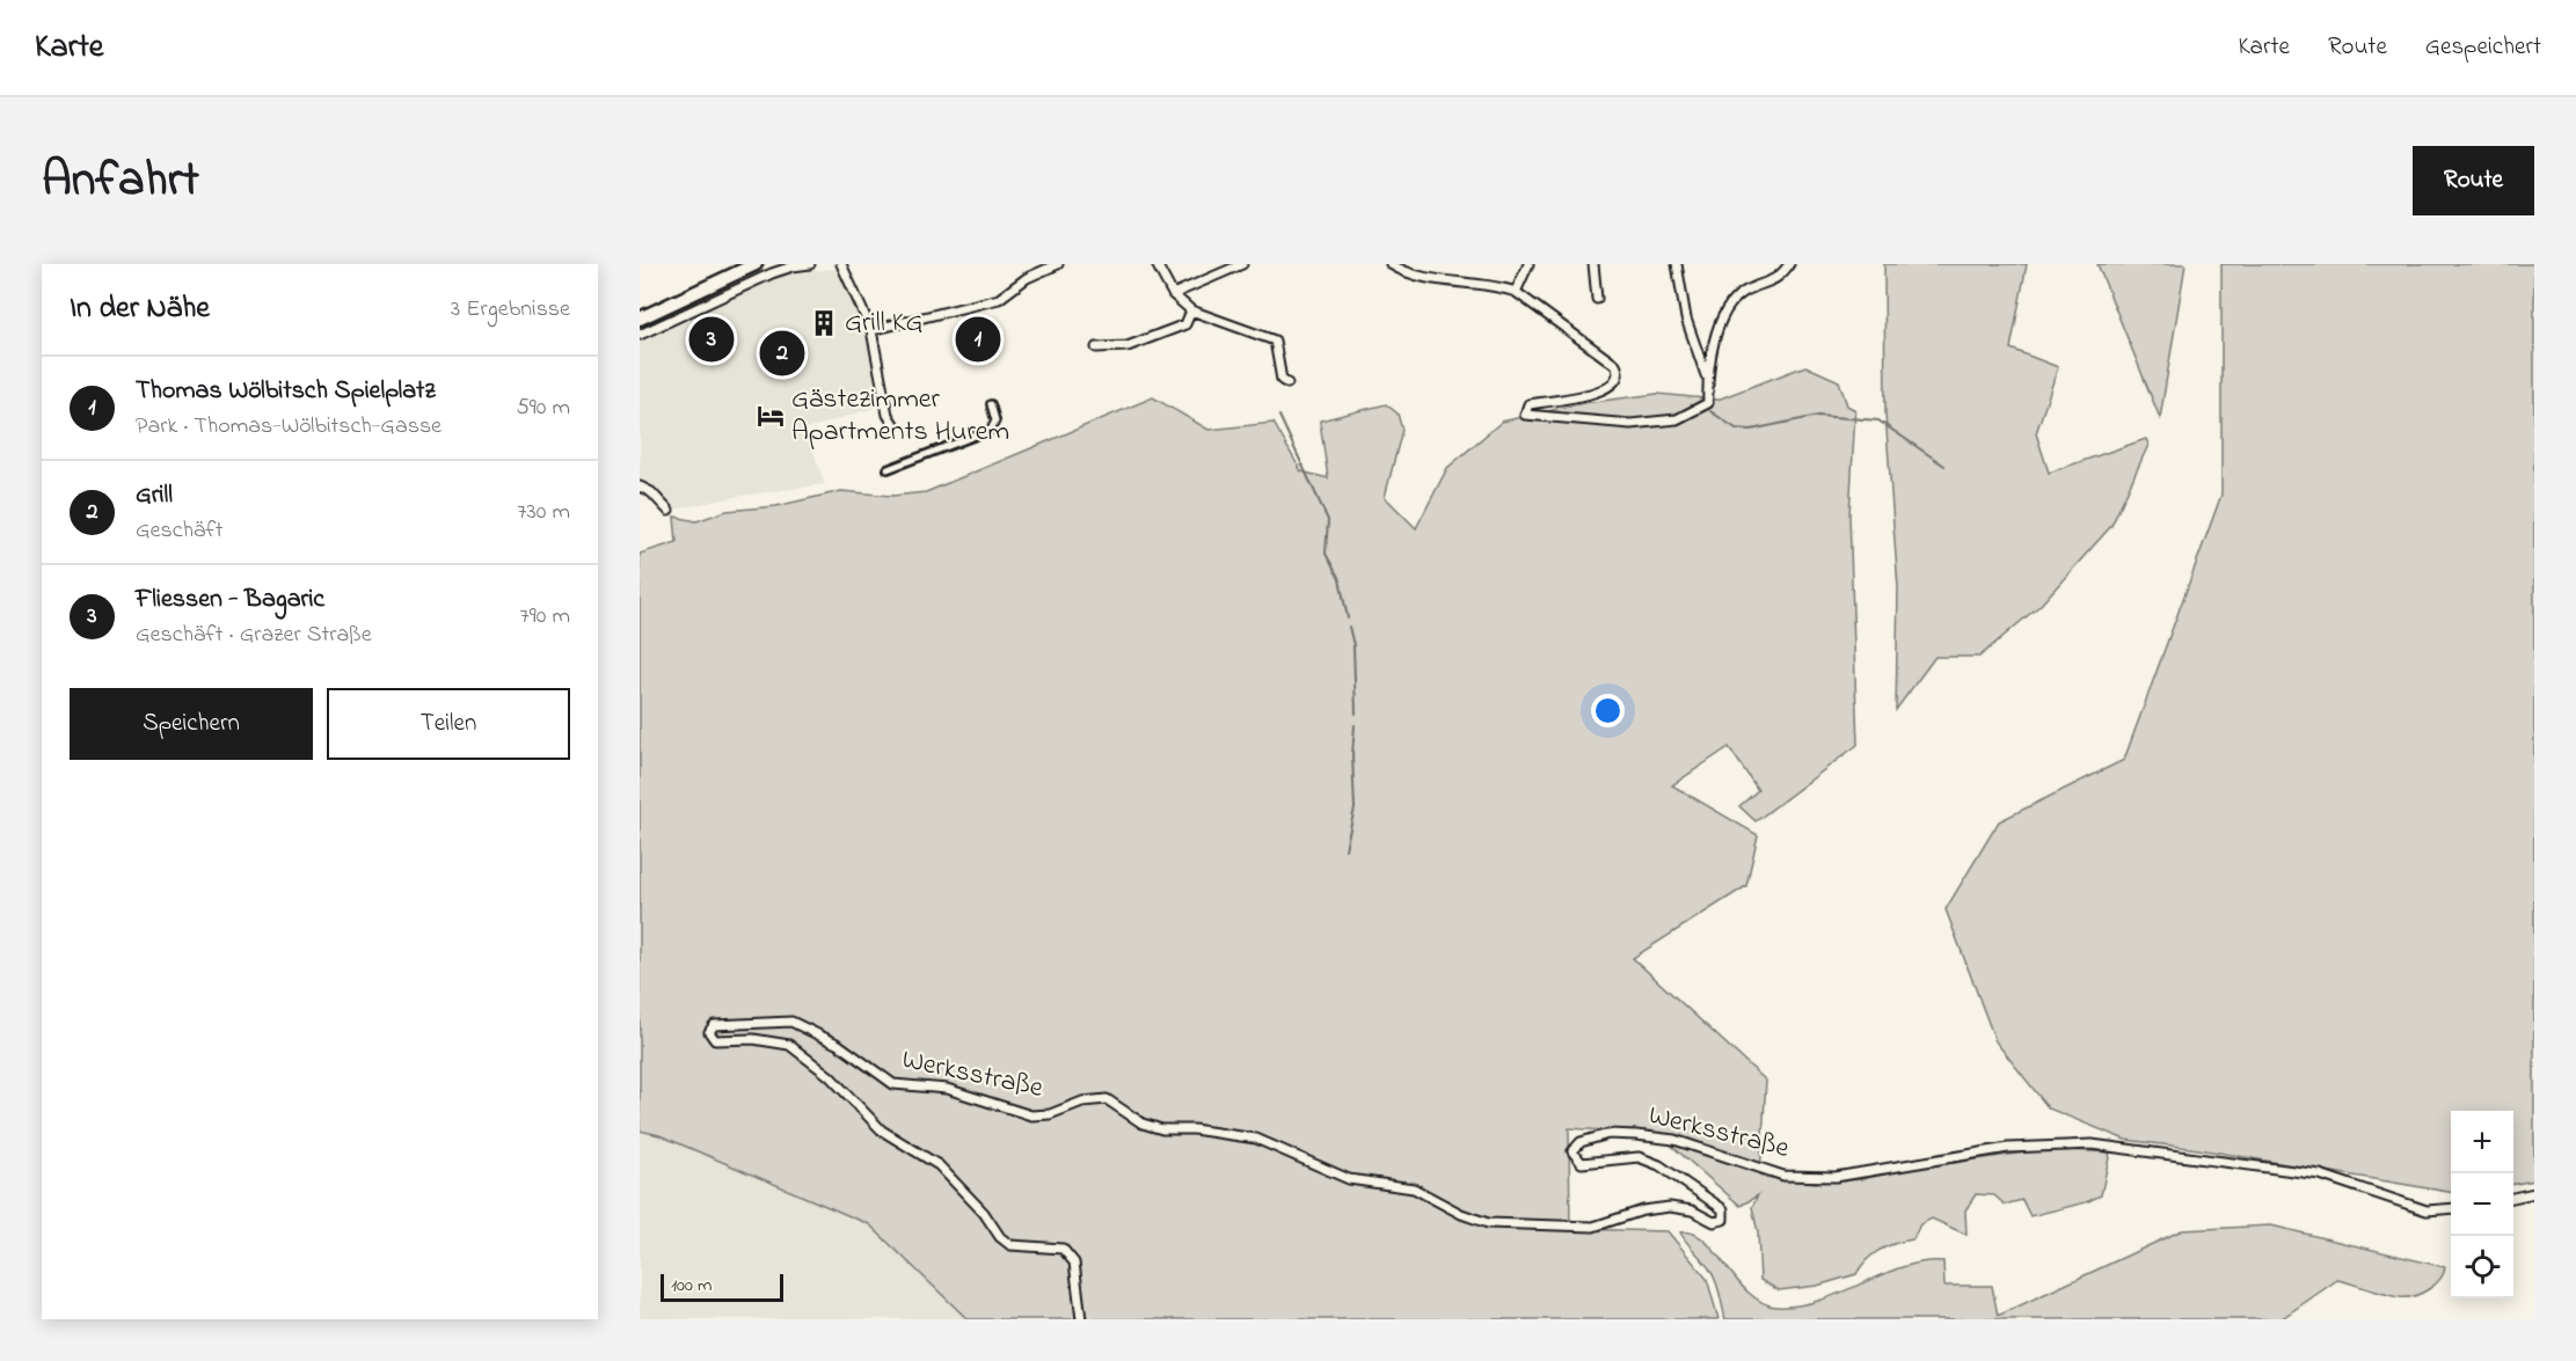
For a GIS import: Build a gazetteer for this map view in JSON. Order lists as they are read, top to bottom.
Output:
{
  "streets": {
    "street": ["Werksstraße"]
  },
  "places": {
    "building": ["Grill KG"],
    "hotel": ["Gästezimmer Apartments Hurem"]
  },
  "scale_bar": "100 m",
  "page": {
    "header": "Karte",
    "nav": ["Karte", "Route", "Gespeichert"],
    "title": "Anfahrt",
    "buttons": [
      "Route",
      ["Speichern", "Teilen"]
    ],
    "heading": ["In der Nähe", "3 Ergebnisse"],
    "pins": ["1", "3", "2"],
    "list": [
      {
        "mark": "1",
        "name": "Thomas Wölbitsch Spielplatz",
        "note": "Park · Thomas-Wölbitsch-Gasse",
        "value": "590 m"
      },
      {
        "mark": "2",
        "name": "Grill",
        "note": "Geschäft",
        "value": "730 m"
      },
      {
        "mark": "3",
        "name": "Fliessen - Bagaric",
        "note": "Geschäft · Grazer Straße",
        "value": "790 m"
      }
    ],
    "map_buttons": ["+", "−"],
    "scale": "100 m"
  }
}
